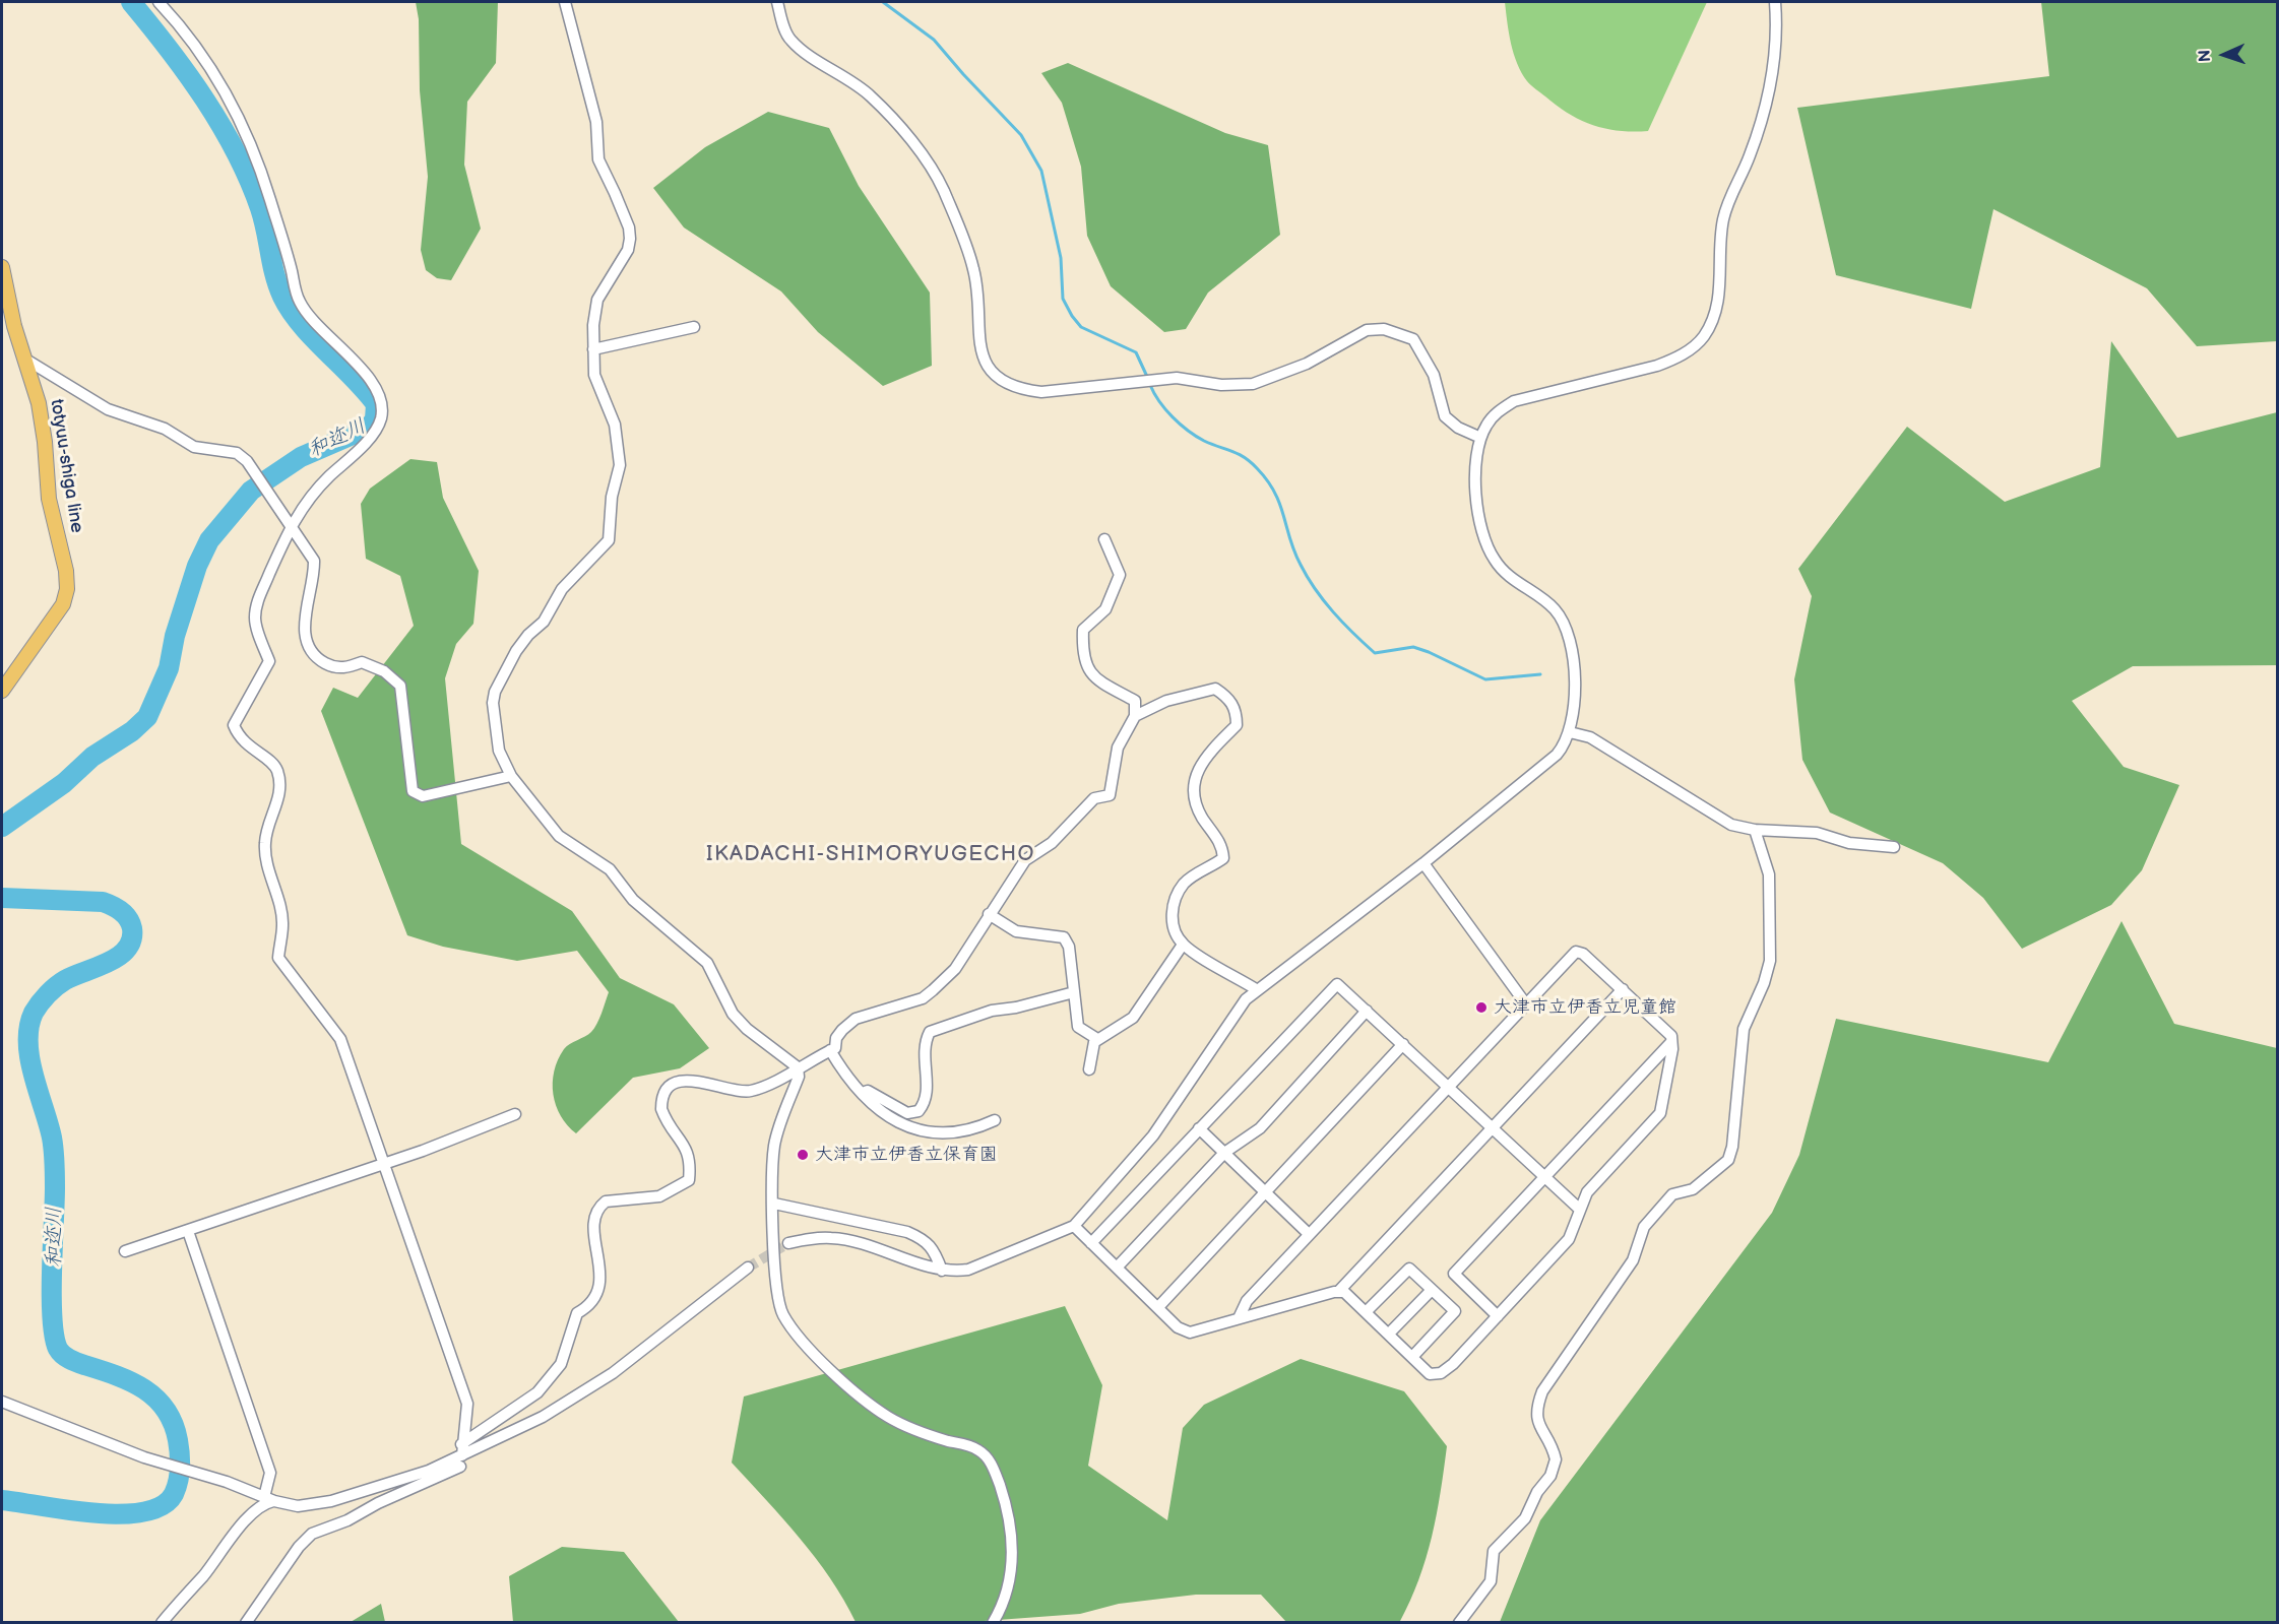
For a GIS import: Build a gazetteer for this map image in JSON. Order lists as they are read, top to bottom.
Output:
{
  "streets": {
    "main road": ["totyuu-shiga line"]
  },
  "districts": ["IKADACHI-SHIMORYUGECHO"],
  "water": ["和迩川"],
  "places": ["大津市立伊香立児童館", "大津市立伊香立保育園"],
  "north": "left"
}
